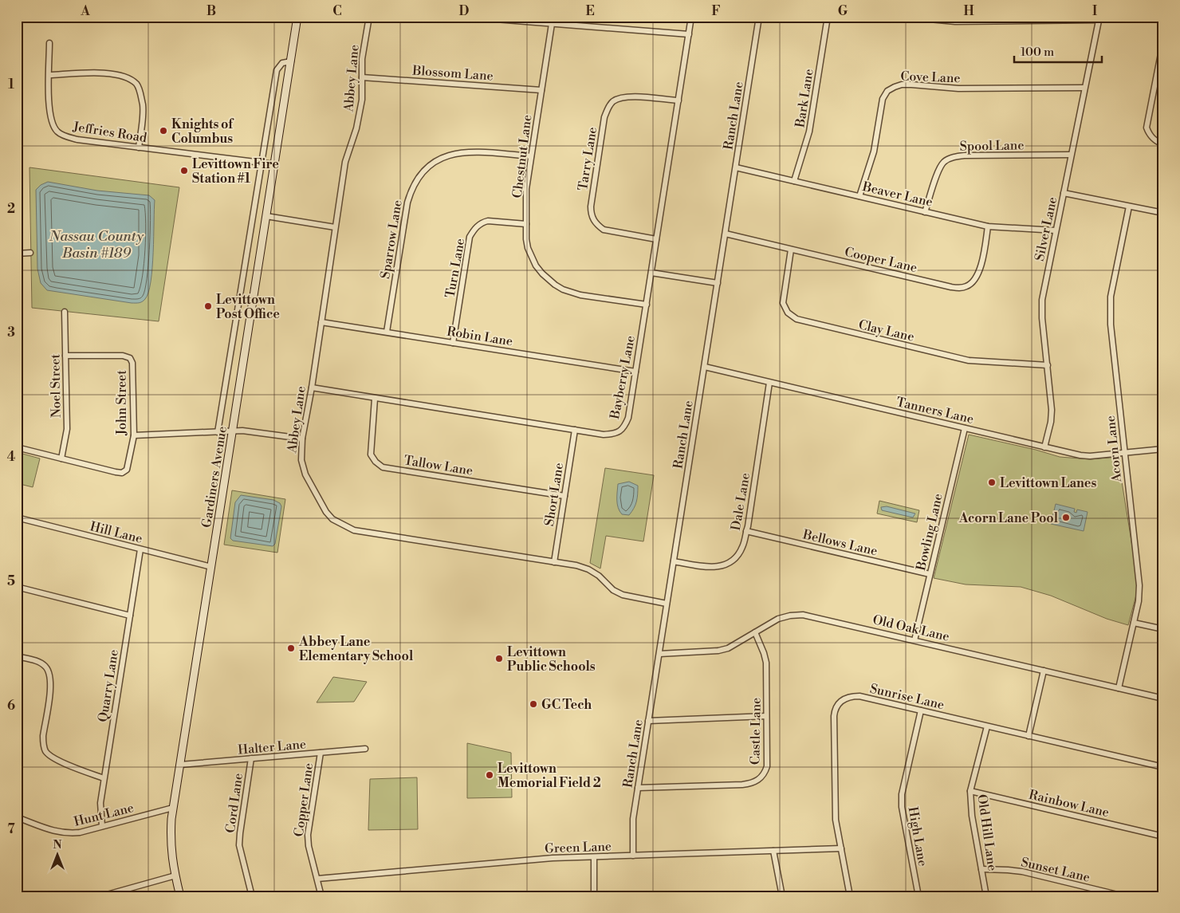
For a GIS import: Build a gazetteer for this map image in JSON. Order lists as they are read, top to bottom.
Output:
{
  "streets": {
    "main road": ["Gardiners Avenue"],
    "street": [
      "Blossom Lane",
      "Cove Lane",
      "Abbey Lane",
      "Bark Lane",
      "Ranch Lane",
      "Jeffries Road",
      "Spool Lane",
      "Chestnut Lane",
      "Tarry Lane",
      "Beaver Lane",
      "Silver Lane",
      "Sparrow Lane",
      "Cooper Lane",
      "Turn Lane",
      "Clay Lane",
      "Robin Lane",
      "Bayberry Lane",
      "Noel Street",
      "John Street",
      "Tanners Lane",
      "Acorn Lane",
      "Tallow Lane",
      "Short Lane",
      "Dale Lane",
      "Hill Lane",
      "Bowling Lane",
      "Bellows Lane",
      "Old Oak Lane",
      "Quarry Lane",
      "Sunrise Lane",
      "Castle Lane",
      "Halter Lane",
      "Copper Lane",
      "Cord Lane",
      "Rainbow Lane",
      "Hunt Lane",
      "Old Hill Lane",
      "High Lane",
      "Green Lane",
      "Sunset Lane"
    ]
  },
  "crossings": [
    ["Blossom Lane", "Abbey Lane"],
    ["Blossom Lane", "Chestnut Lane"],
    ["Cove Lane", "Beaver Lane"],
    ["Cove Lane", "Silver Lane"],
    ["Abbey Lane", "Ranch Lane"],
    ["Abbey Lane", "Robin Lane"],
    ["Abbey Lane", "Bayberry Lane"],
    ["Abbey Lane", "Short Lane"],
    ["Bark Lane", "Beaver Lane"],
    ["Ranch Lane", "Beaver Lane"],
    ["Ranch Lane", "Cooper Lane"],
    ["Ranch Lane", "Tanners Lane"],
    ["Ranch Lane", "Dale Lane"],
    ["Ranch Lane", "Old Oak Lane"],
    ["Ranch Lane", "Castle Lane"],
    ["Ranch Lane", "Green Lane"],
    ["Jeffries Road", "Gardiners Avenue"],
    ["Spool Lane", "Beaver Lane"],
    ["Spool Lane", "Silver Lane"],
    ["Chestnut Lane", "Sparrow Lane"],
    ["Chestnut Lane", "Turn Lane"],
    ["Chestnut Lane", "Bayberry Lane"],
    ["Tarry Lane", "Bayberry Lane"],
    ["Beaver Lane", "Silver Lane"],
    ["Beaver Lane", "Cooper Lane"],
    ["Silver Lane", "Clay Lane"],
    ["Silver Lane", "Tanners Lane"],
    ["Sparrow Lane", "Robin Lane"],
    ["Cooper Lane", "Clay Lane"],
    ["Turn Lane", "Robin Lane"],
    ["Robin Lane", "Bayberry Lane"],
    ["Bayberry Lane", "Tallow Lane"],
    ["Bayberry Lane", "Short Lane"],
    ["Noel Street", "John Street"],
    ["Tanners Lane", "Acorn Lane"],
    ["Tanners Lane", "Dale Lane"],
    ["Tanners Lane", "Bowling Lane"],
    ["Acorn Lane", "Old Oak Lane"],
    ["Tallow Lane", "Short Lane"],
    ["Gardiners Avenue", "Hill Lane"],
    ["Gardiners Avenue", "Halter Lane"],
    ["Gardiners Avenue", "Hunt Lane"],
    ["Dale Lane", "Bellows Lane"],
    ["Hill Lane", "Quarry Lane"],
    ["Bowling Lane", "Bellows Lane"],
    ["Bowling Lane", "Old Oak Lane"],
    ["Old Oak Lane", "Castle Lane"],
    ["Quarry Lane", "Hunt Lane"],
    ["Sunrise Lane", "Old Hill Lane"],
    ["Sunrise Lane", "High Lane"],
    ["Sunrise Lane", "Green Lane"],
    ["Halter Lane", "Copper Lane"],
    ["Halter Lane", "Cord Lane"],
    ["Copper Lane", "Green Lane"],
    ["Rainbow Lane", "Old Hill Lane"],
    ["Old Hill Lane", "Sunset Lane"]
  ],
  "water": ["Nassau County Basin #189"],
  "places": [
    "Knights of Columbus",
    "Levittown Fire Station #1",
    "Levittown Post Office",
    "Levittown Lanes",
    "Acorn Lane Pool",
    "Abbey Lane Elementary School",
    "Levittown Public Schools",
    "GC Tech",
    "Levittown Memorial Field 2"
  ],
  "scale_bar": "100 m",
  "north": "top",
  "grid": {
    "columns": [
      "A",
      "B",
      "C",
      "D",
      "E",
      "F",
      "G",
      "H",
      "I"
    ],
    "rows": [
      "1",
      "2",
      "3",
      "4",
      "5",
      "6",
      "7"
    ]
  }
}
